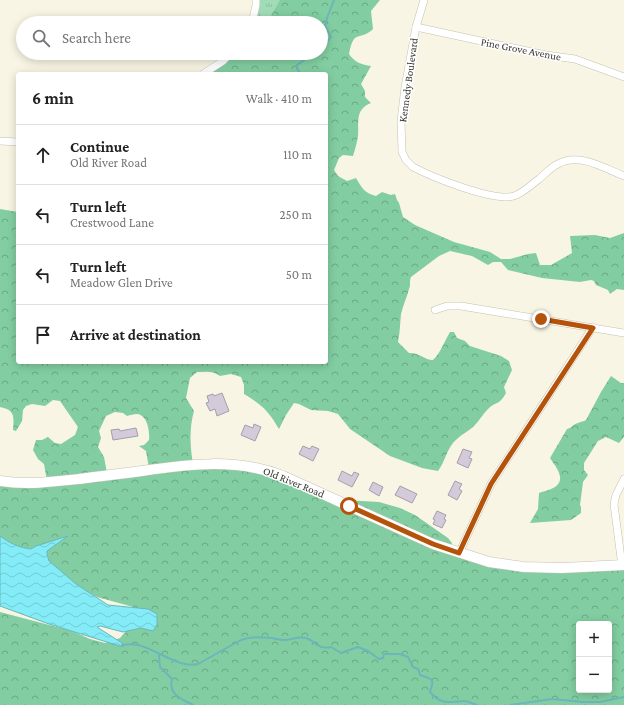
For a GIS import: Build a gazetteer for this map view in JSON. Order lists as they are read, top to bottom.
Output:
{
  "streets": {
    "main road": ["Old River Road"],
    "street": ["Pine Grove Avenue", "Kennedy Boulevard"]
  },
  "crossings": [
    ["Pine Grove Avenue", "Kennedy Boulevard"]
  ],
  "page": {
    "search": "Search here",
    "heading": ["6 min", "Walk · 410 m"],
    "list": [
      ["Continue", "Old River Road", "110 m"],
      ["Turn left", "Crestwood Lane", "250 m"],
      ["Turn left", "Meadow Glen Drive", "50 m"],
      "Arrive at destination"
    ],
    "map_buttons": ["+", "−"]
  }
}
